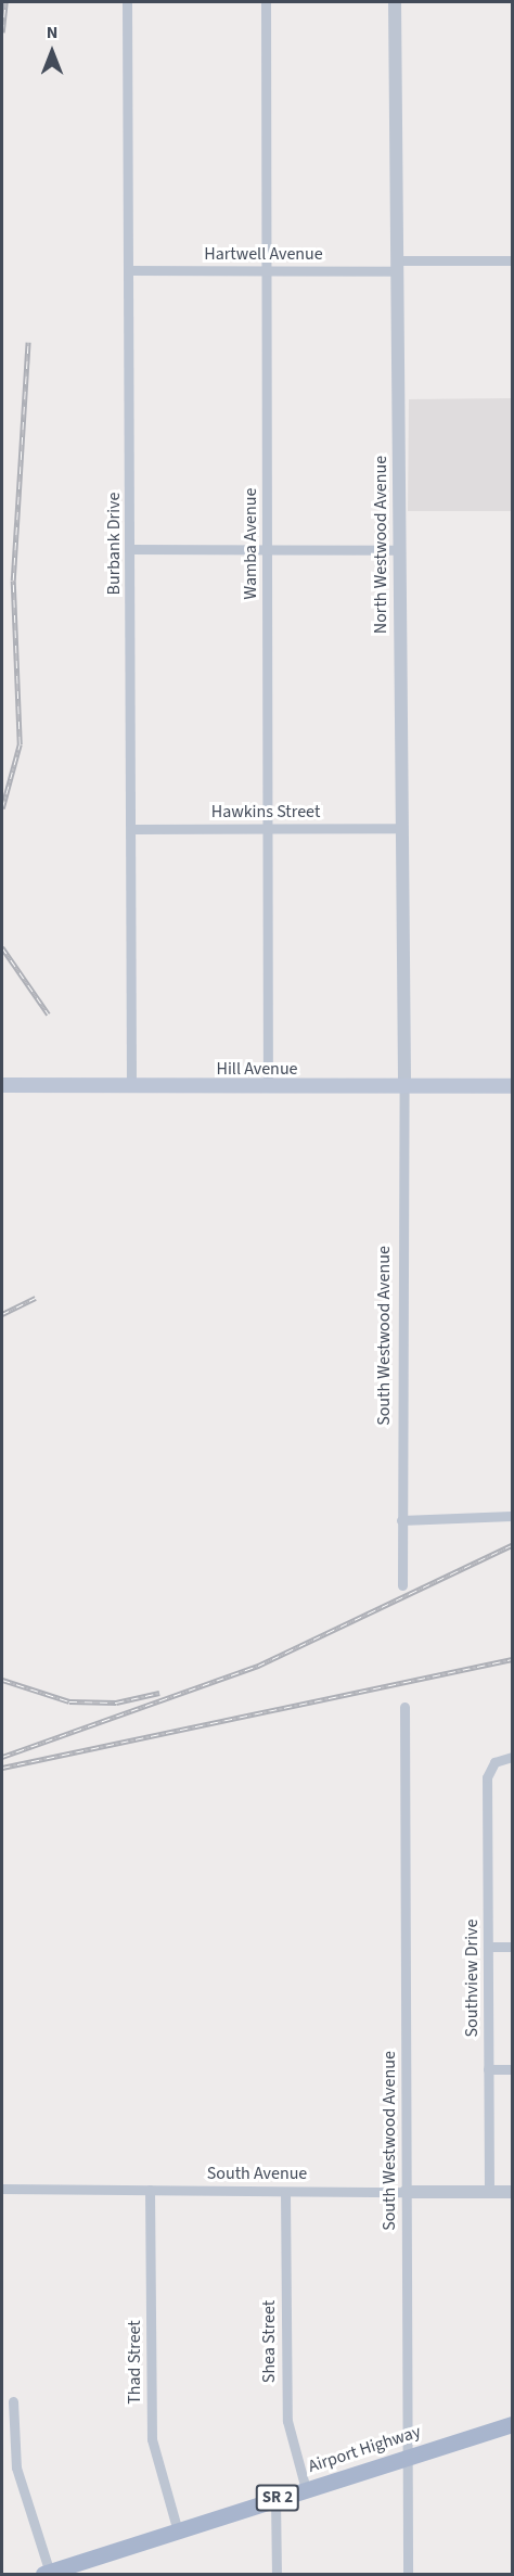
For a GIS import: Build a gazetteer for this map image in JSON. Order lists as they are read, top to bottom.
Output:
{
  "streets": {
    "main road": ["Hill Avenue", "Airport Highway", "SR 2"],
    "street": [
      "Hartwell Avenue",
      "Burbank Drive",
      "Wamba Avenue",
      "North Westwood Avenue",
      "Hawkins Street",
      "South Westwood Avenue",
      "Southview Drive",
      "South Avenue",
      "Shea Street",
      "Thad Street"
    ]
  },
  "crossings": [
    ["Hartwell Avenue", "Burbank Drive"],
    ["Hartwell Avenue", "Wamba Avenue"],
    ["Hartwell Avenue", "North Westwood Avenue"],
    ["Burbank Drive", "Hawkins Street"],
    ["Burbank Drive", "Hill Avenue"],
    ["Wamba Avenue", "Hawkins Street"],
    ["Wamba Avenue", "Hill Avenue"],
    ["North Westwood Avenue", "Hawkins Street"],
    ["North Westwood Avenue", "Hill Avenue"],
    ["North Westwood Avenue", "South Westwood Avenue"],
    ["Hill Avenue", "South Westwood Avenue"],
    ["South Westwood Avenue", "South Avenue"],
    ["South Westwood Avenue", "Airport Highway"],
    ["Southview Drive", "South Avenue"],
    ["South Avenue", "Shea Street"],
    ["South Avenue", "Thad Street"],
    ["Shea Street", "Airport Highway"],
    ["Thad Street", "Airport Highway"]
  ],
  "north": "top"
}
